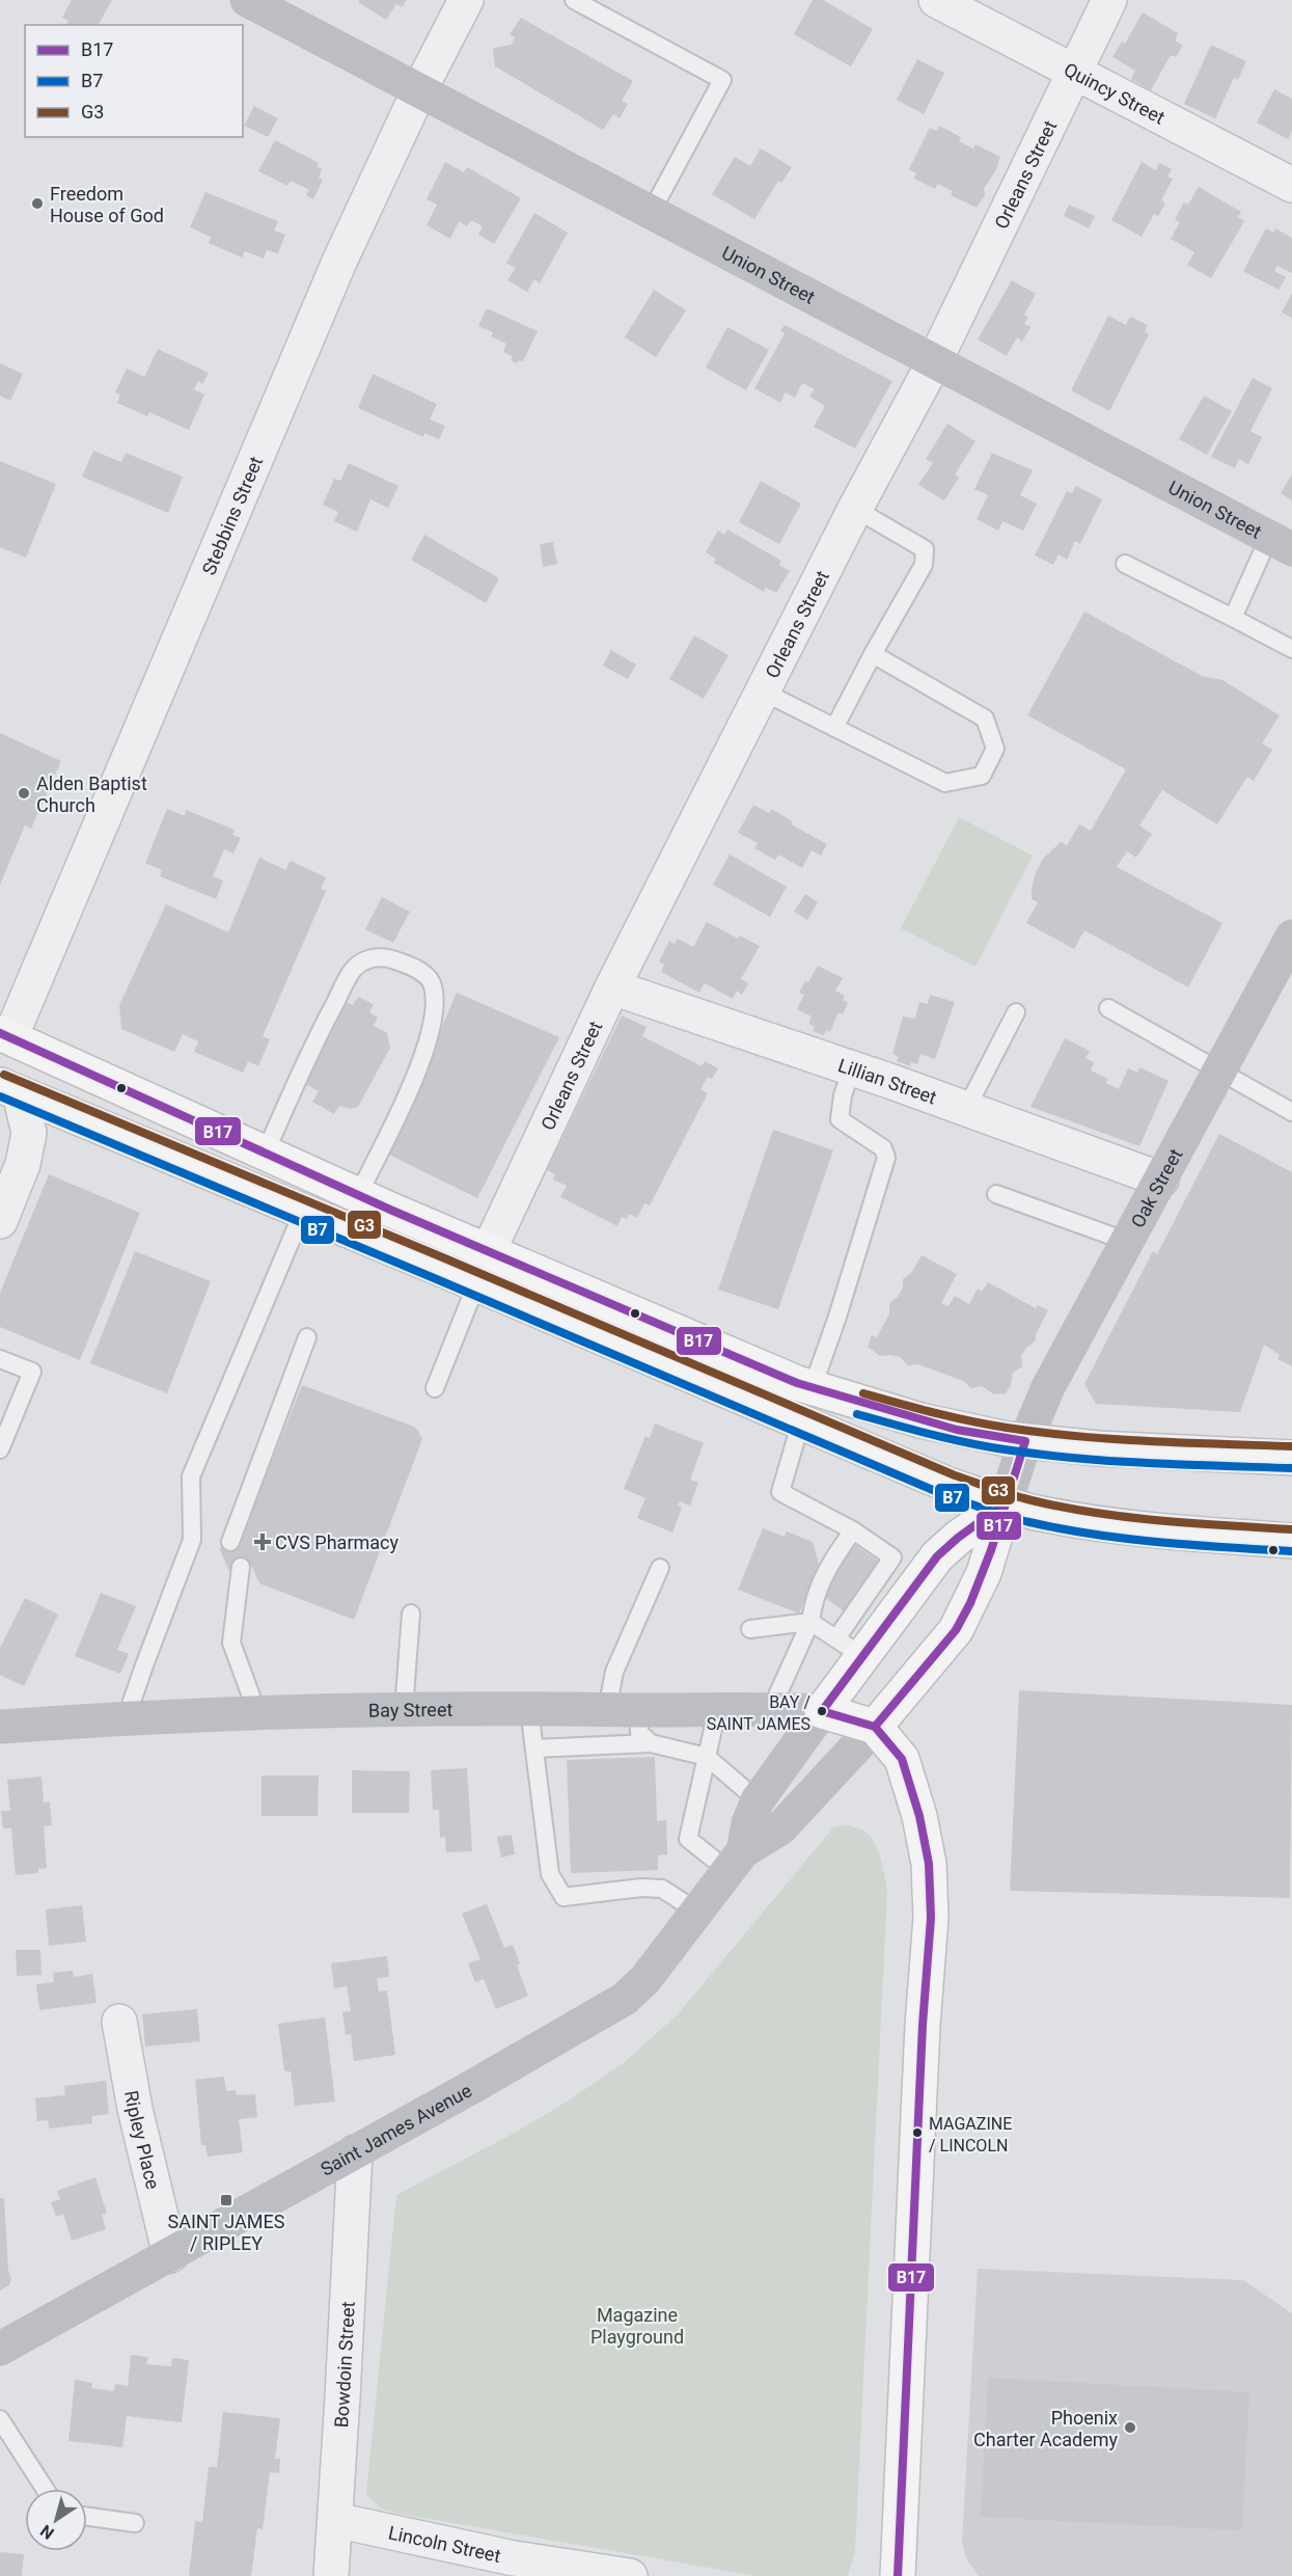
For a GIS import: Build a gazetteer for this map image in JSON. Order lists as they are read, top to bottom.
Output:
{
  "streets": {
    "main road": [
      "Union Street",
      "Oak Street",
      "Bay Street",
      "Saint James Avenue"
    ],
    "street": [
      "Quincy Street",
      "Orleans Street",
      "Stebbins Street",
      "Lillian Street",
      "Ripley Place",
      "Bowdoin Street",
      "Lincoln Street"
    ]
  },
  "crossings": [
    ["Quincy Street", "Orleans Street"],
    ["Orleans Street", "Union Street"],
    ["Orleans Street", "Lillian Street"],
    ["Union Street", "Stebbins Street"],
    ["Lillian Street", "Oak Street"],
    ["Oak Street", "Saint James Avenue"],
    ["Bay Street", "Saint James Avenue"],
    ["Saint James Avenue", "Ripley Place"],
    ["Saint James Avenue", "Bowdoin Street"],
    ["Bowdoin Street", "Lincoln Street"]
  ],
  "parks": ["Magazine Playground"],
  "places": {
    "other": [
      "Freedom House of God",
      "Alden Baptist Church",
      "BAY / SAINT JAMES",
      "MAGAZINE / LINCOLN",
      "Phoenix Charter Academy"
    ],
    "health": ["CVS Pharmacy"],
    "transit": ["SAINT JAMES / RIPLEY"]
  },
  "lines": ["transit line B17", "transit line G3", "transit line B7"],
  "legend": ["B17", "B7", "G3"],
  "north": "bottom left"
}
